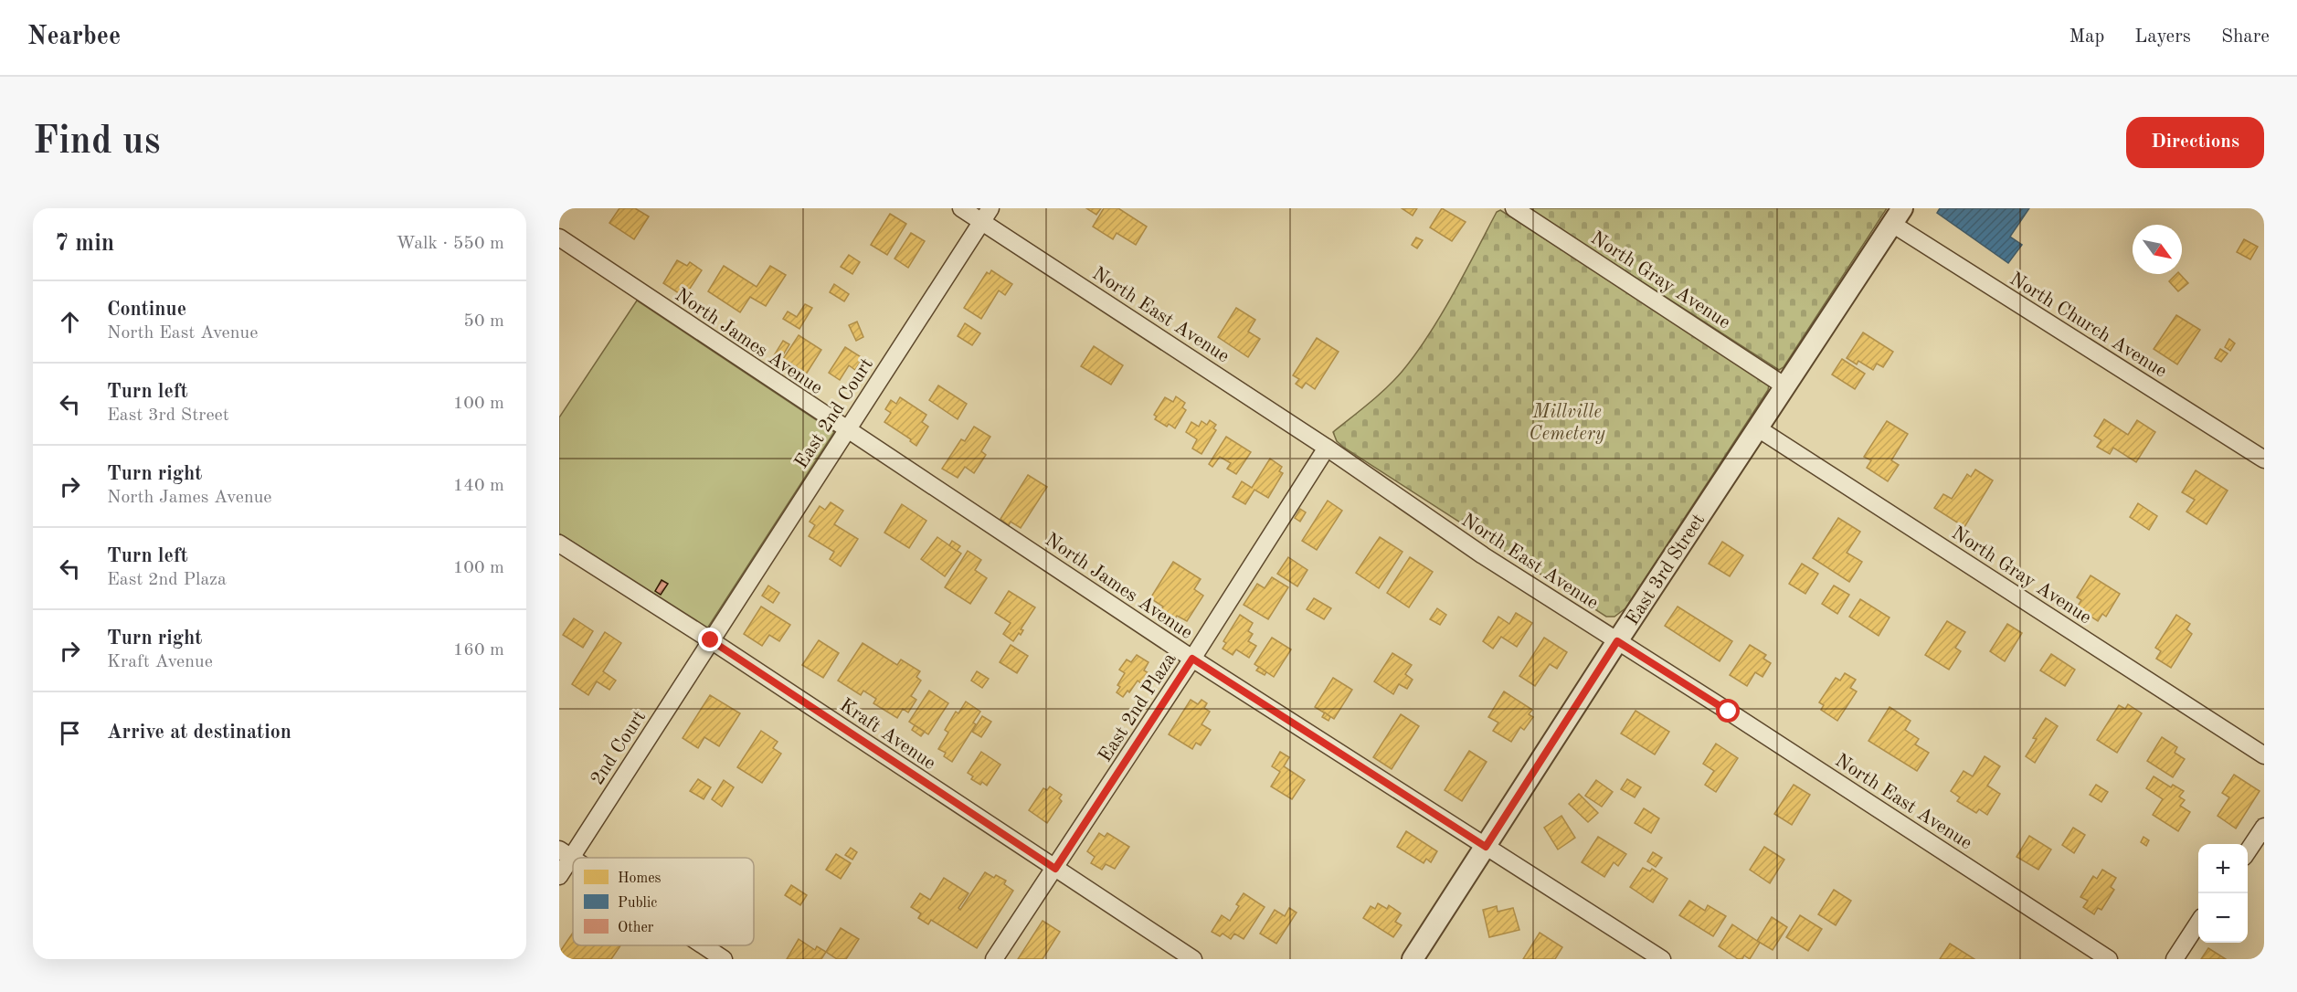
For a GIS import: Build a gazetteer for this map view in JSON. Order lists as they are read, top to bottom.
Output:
{
  "streets": {
    "street": [
      "North Gray Avenue",
      "North East Avenue",
      "North Church Avenue",
      "North James Avenue",
      "East 2nd Court",
      "East 3rd Street",
      "East 2nd Plaza",
      "Kraft Avenue",
      "2nd Court"
    ]
  },
  "crossings": [
    ["North Gray Avenue", "East 3rd Street"],
    ["North East Avenue", "East 2nd Court"],
    ["North East Avenue", "East 3rd Street"],
    ["North East Avenue", "East 2nd Plaza"],
    ["North Church Avenue", "East 3rd Street"],
    ["North James Avenue", "East 2nd Court"],
    ["North James Avenue", "East 3rd Street"],
    ["North James Avenue", "East 2nd Plaza"],
    ["East 2nd Court", "Kraft Avenue"],
    ["East 2nd Court", "2nd Court"],
    ["East 2nd Plaza", "Kraft Avenue"],
    ["Kraft Avenue", "2nd Court"]
  ],
  "parks": ["Millville Cemetery"],
  "legend": ["Homes", "Public", "Other"],
  "north": "bottom right",
  "page": {
    "header": "Nearbee",
    "nav": ["Map", "Layers", "Share"],
    "buttons": "Directions",
    "title": "Find us",
    "heading": ["7 min", "Walk · 550 m"],
    "list": [
      ["Continue", "North East Avenue", "50 m"],
      ["Turn left", "East 3rd Street", "100 m"],
      ["Turn right", "North James Avenue", "140 m"],
      ["Turn left", "East 2nd Plaza", "100 m"],
      ["Turn right", "Kraft Avenue", "160 m"],
      "Arrive at destination"
    ],
    "map_buttons": ["+", "−"]
  }
}
